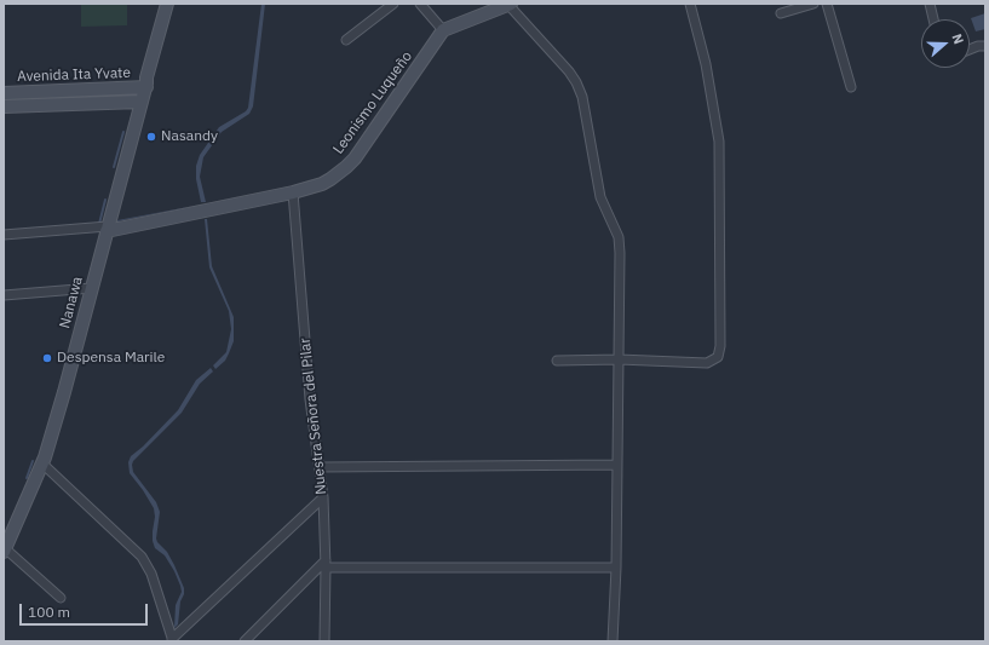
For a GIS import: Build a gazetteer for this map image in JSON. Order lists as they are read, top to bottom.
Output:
{
  "streets": {
    "street": [
      "Avenida Ita Yvate",
      "Leonismo Luqueño",
      "Nanawa",
      "Nuestra Señora del Pilar"
    ]
  },
  "crossings": [
    ["Avenida Ita Yvate", "Nanawa"],
    ["Leonismo Luqueño", "Nanawa"],
    ["Leonismo Luqueño", "Nuestra Señora del Pilar"]
  ],
  "places": ["Nasandy", "Despensa Marile"],
  "scale_bar": "100 m",
  "north": "right"
}
